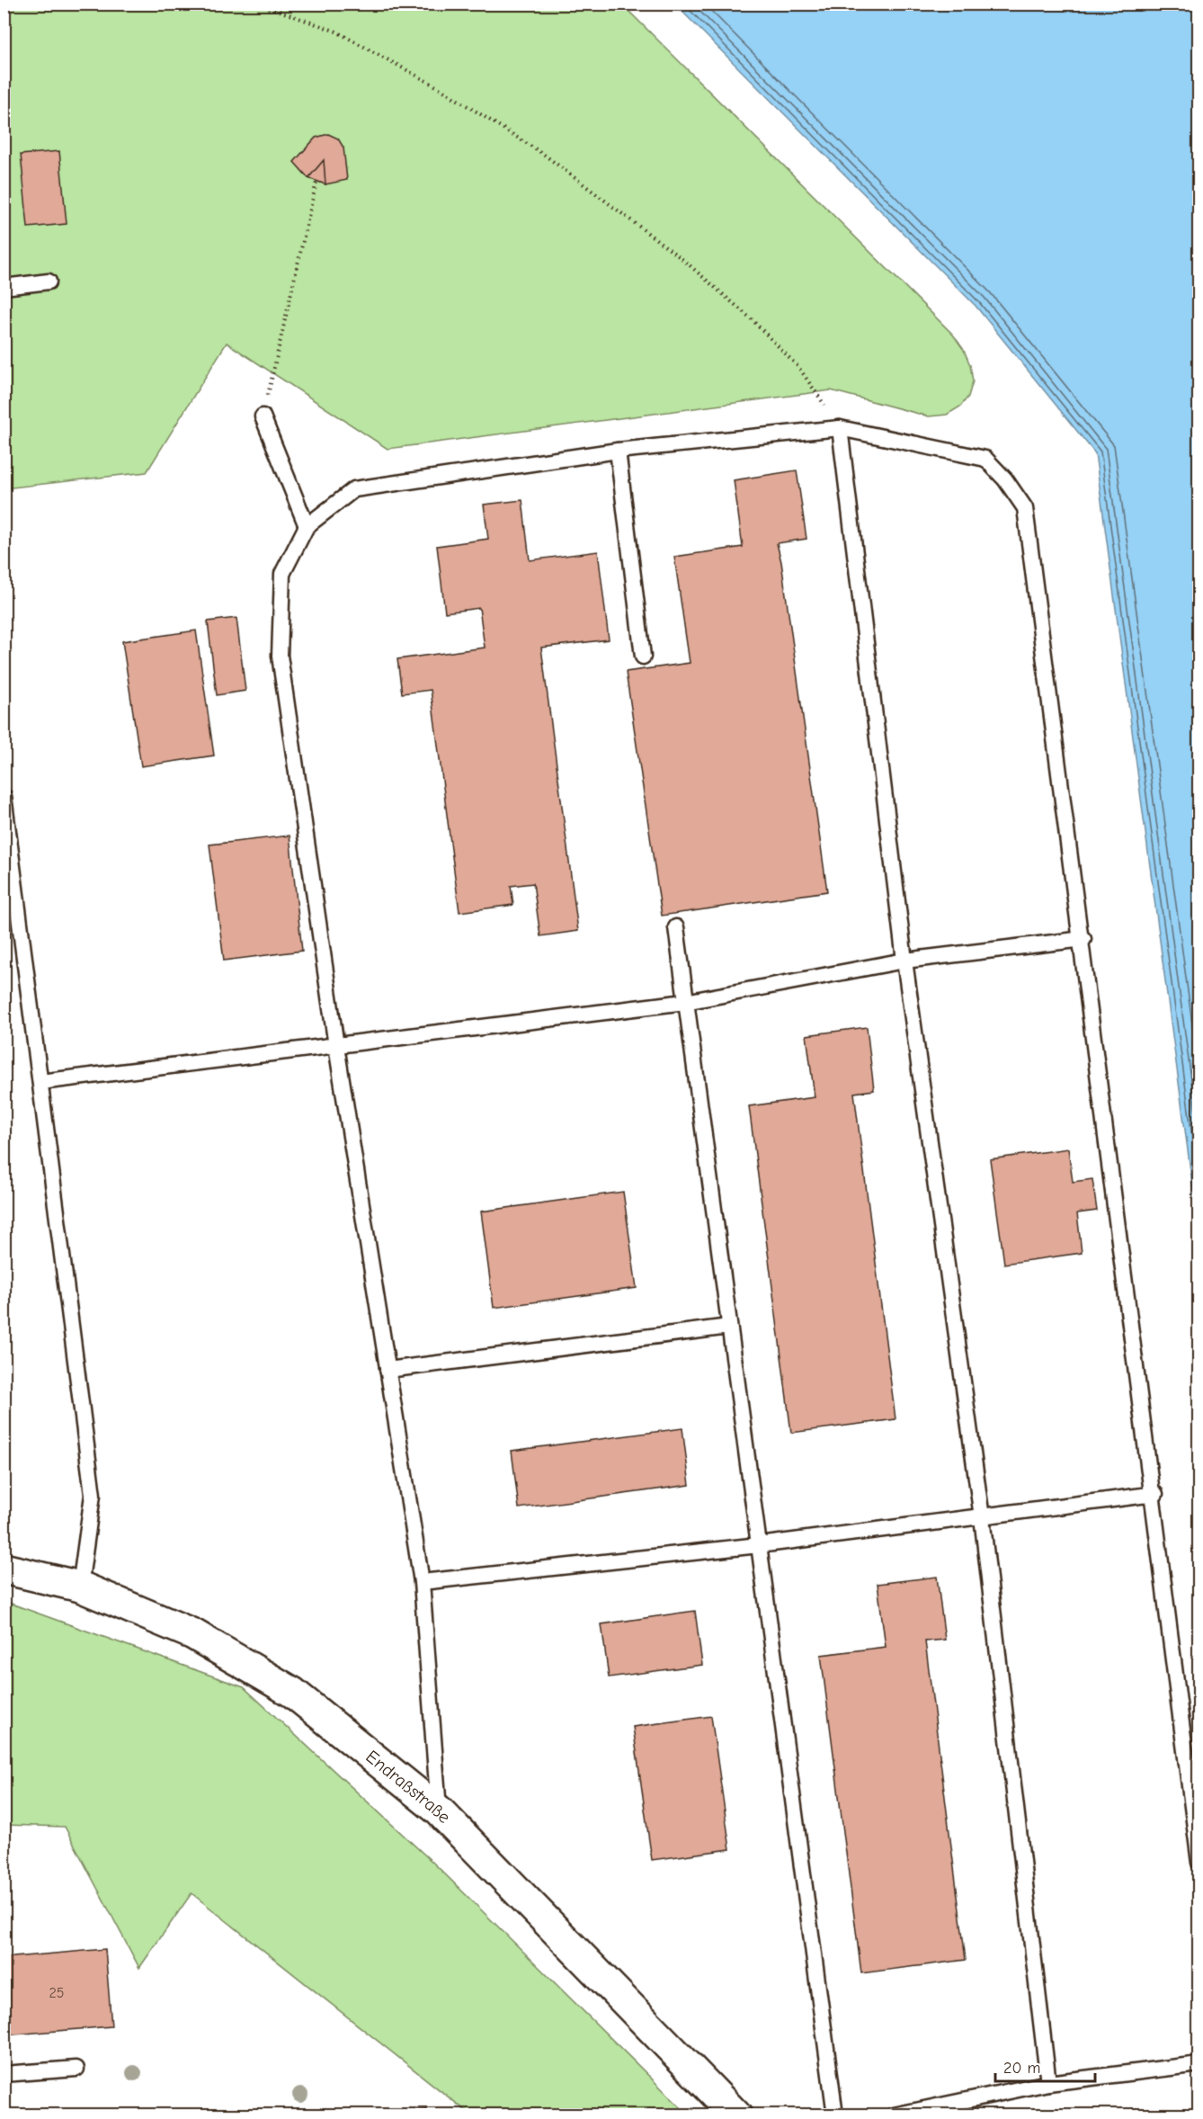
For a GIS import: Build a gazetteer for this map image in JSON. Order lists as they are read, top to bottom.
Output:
{
  "streets": {
    "street": ["Endraßstraße"]
  },
  "house_numbers": ["25"],
  "scale_bar": "20 m"
}
